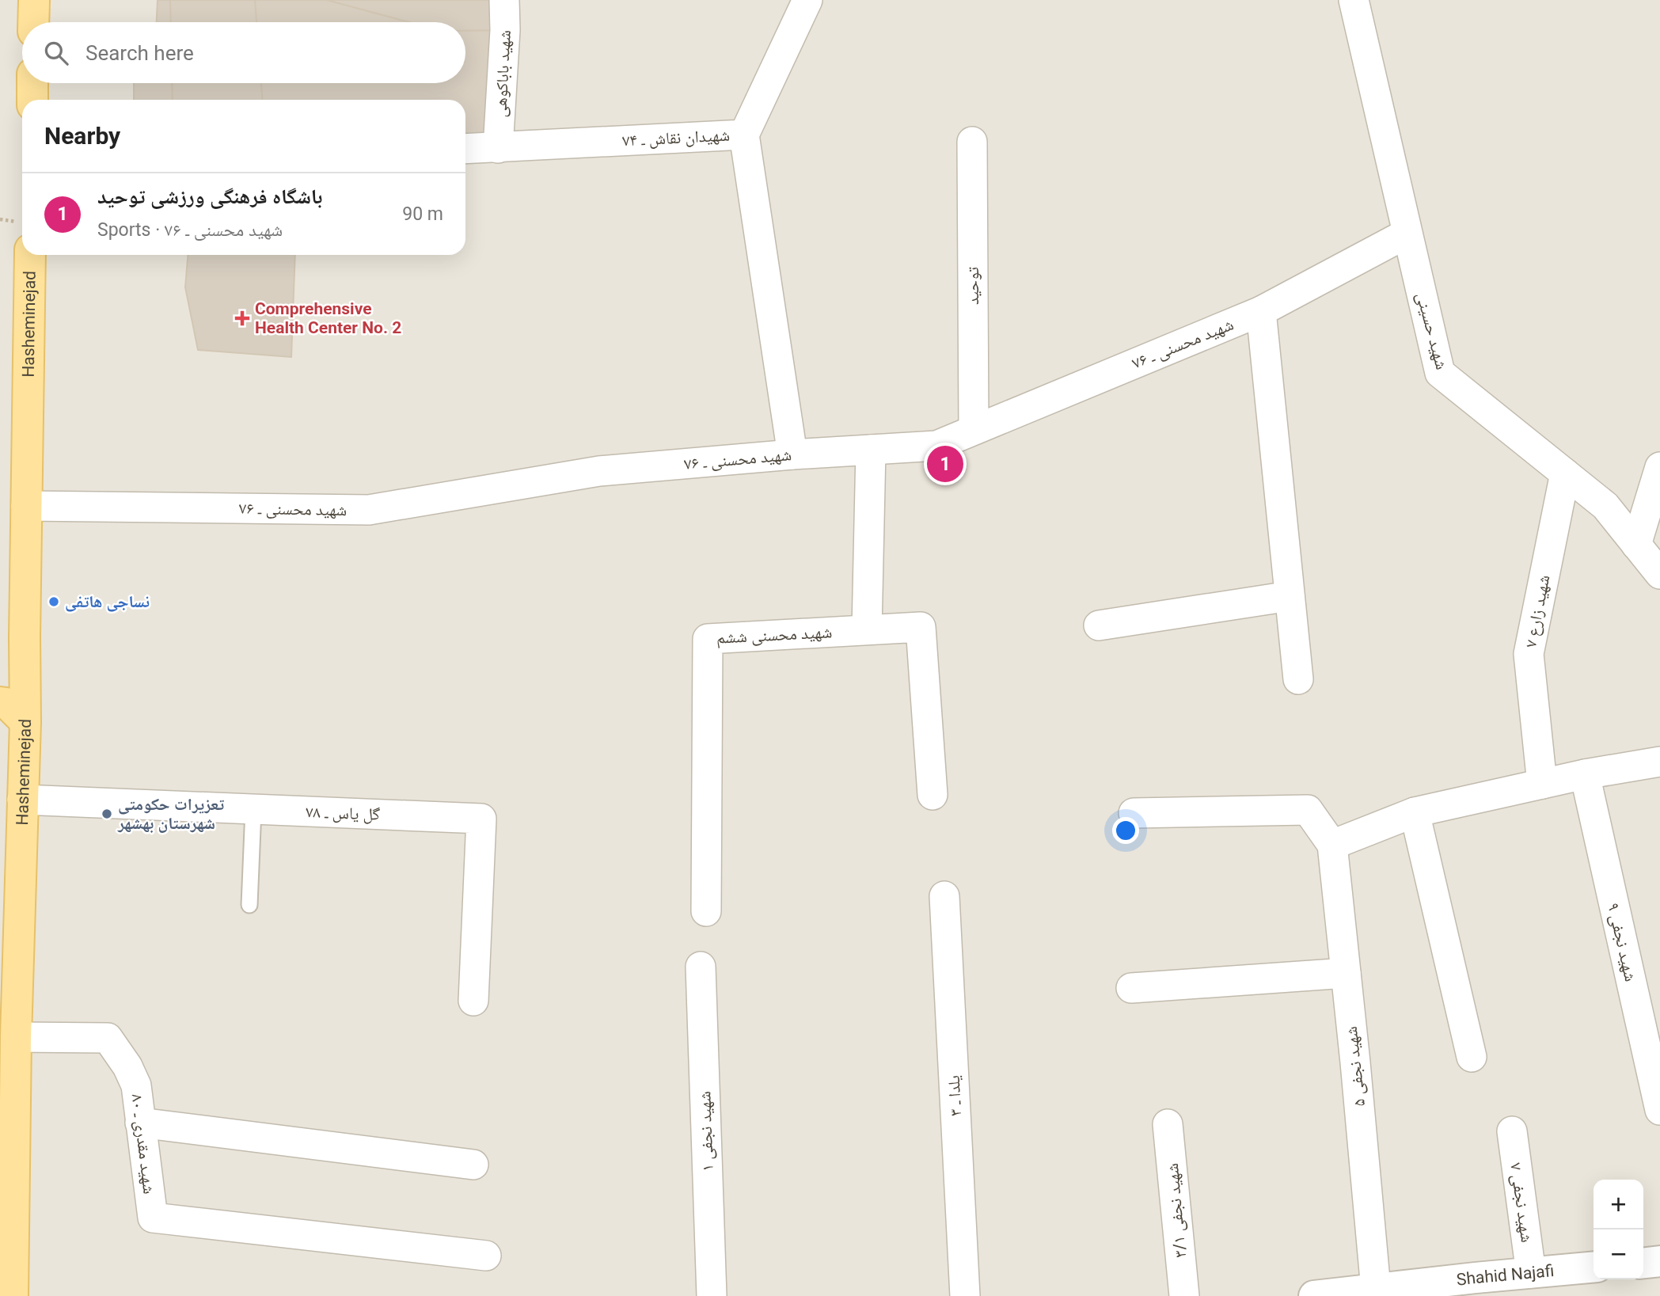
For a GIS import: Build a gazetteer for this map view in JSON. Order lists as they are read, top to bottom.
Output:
{
  "streets": {
    "main road": ["Hasheminejad"],
    "street": [
      "شهید باباکوهی",
      "شهیدان نقاش ـ ۷۴",
      "توحید",
      "شهید حسینی",
      "شهید محسنی ـ ۷۶",
      "شهید زارع ۷",
      "شهید محسنی ششم",
      "گل یاس ـ ۷۸",
      "شهید نجفی ۹",
      "شهید نجفی ۵",
      "یلدا ـ ۳",
      "شهید نجفی ۱",
      "شهید مقدری ـ ۸۰",
      "شهید نجفی ۷",
      "شهید نجفی ۳/۱",
      "Shahid Najafi"
    ]
  },
  "crossings": [
    ["شهید باباکوهی", "شهیدان نقاش ـ ۷۴"],
    ["توحید", "شهید محسنی ـ ۷۶"],
    ["Hasheminejad", "شهید محسنی ـ ۷۶"],
    ["Hasheminejad", "گل یاس ـ ۷۸"],
    ["Hasheminejad", "شهید مقدری ـ ۸۰"],
    ["شهید حسینی", "شهید محسنی ـ ۷۶"],
    ["شهید حسینی", "شهید زارع ۷"],
    ["شهید نجفی ۵", "Shahid Najafi"],
    ["شهید نجفی ۷", "Shahid Najafi"]
  ],
  "places": {
    "health": ["Comprehensive Health Center No. 2"],
    "other": ["نساجی هاتفی", "تعزیرات حکومتی شهرستان بهشهر"]
  },
  "page": {
    "search": "Search here",
    "heading": "Nearby",
    "list": [
      {
        "mark": "1",
        "name": "باشگاه فرهنگی ورزشی توحید",
        "note": "Sports · شهید محسنی ـ ۷۶",
        "value": "90 m"
      }
    ],
    "pins": "1",
    "map_buttons": ["+", "−"]
  }
}
